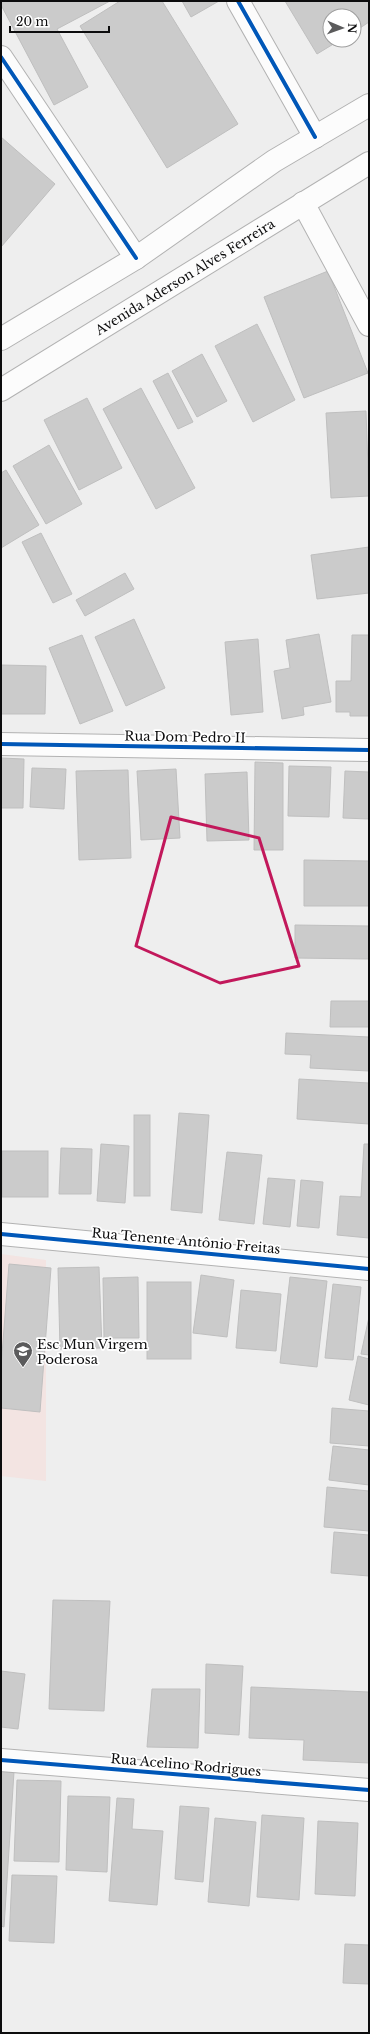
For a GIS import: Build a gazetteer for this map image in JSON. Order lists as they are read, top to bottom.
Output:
{
  "streets": {
    "street": [
      "Avenida Aderson Alves Ferreira",
      "Rua Dom Pedro II",
      "Rua Tenente Antônio Freitas",
      "Rua Acelino Rodrigues"
    ]
  },
  "places": {
    "school or university": ["Esc Mun Virgem Poderosa"]
  },
  "scale_bar": "20 m",
  "north": "right"
}
